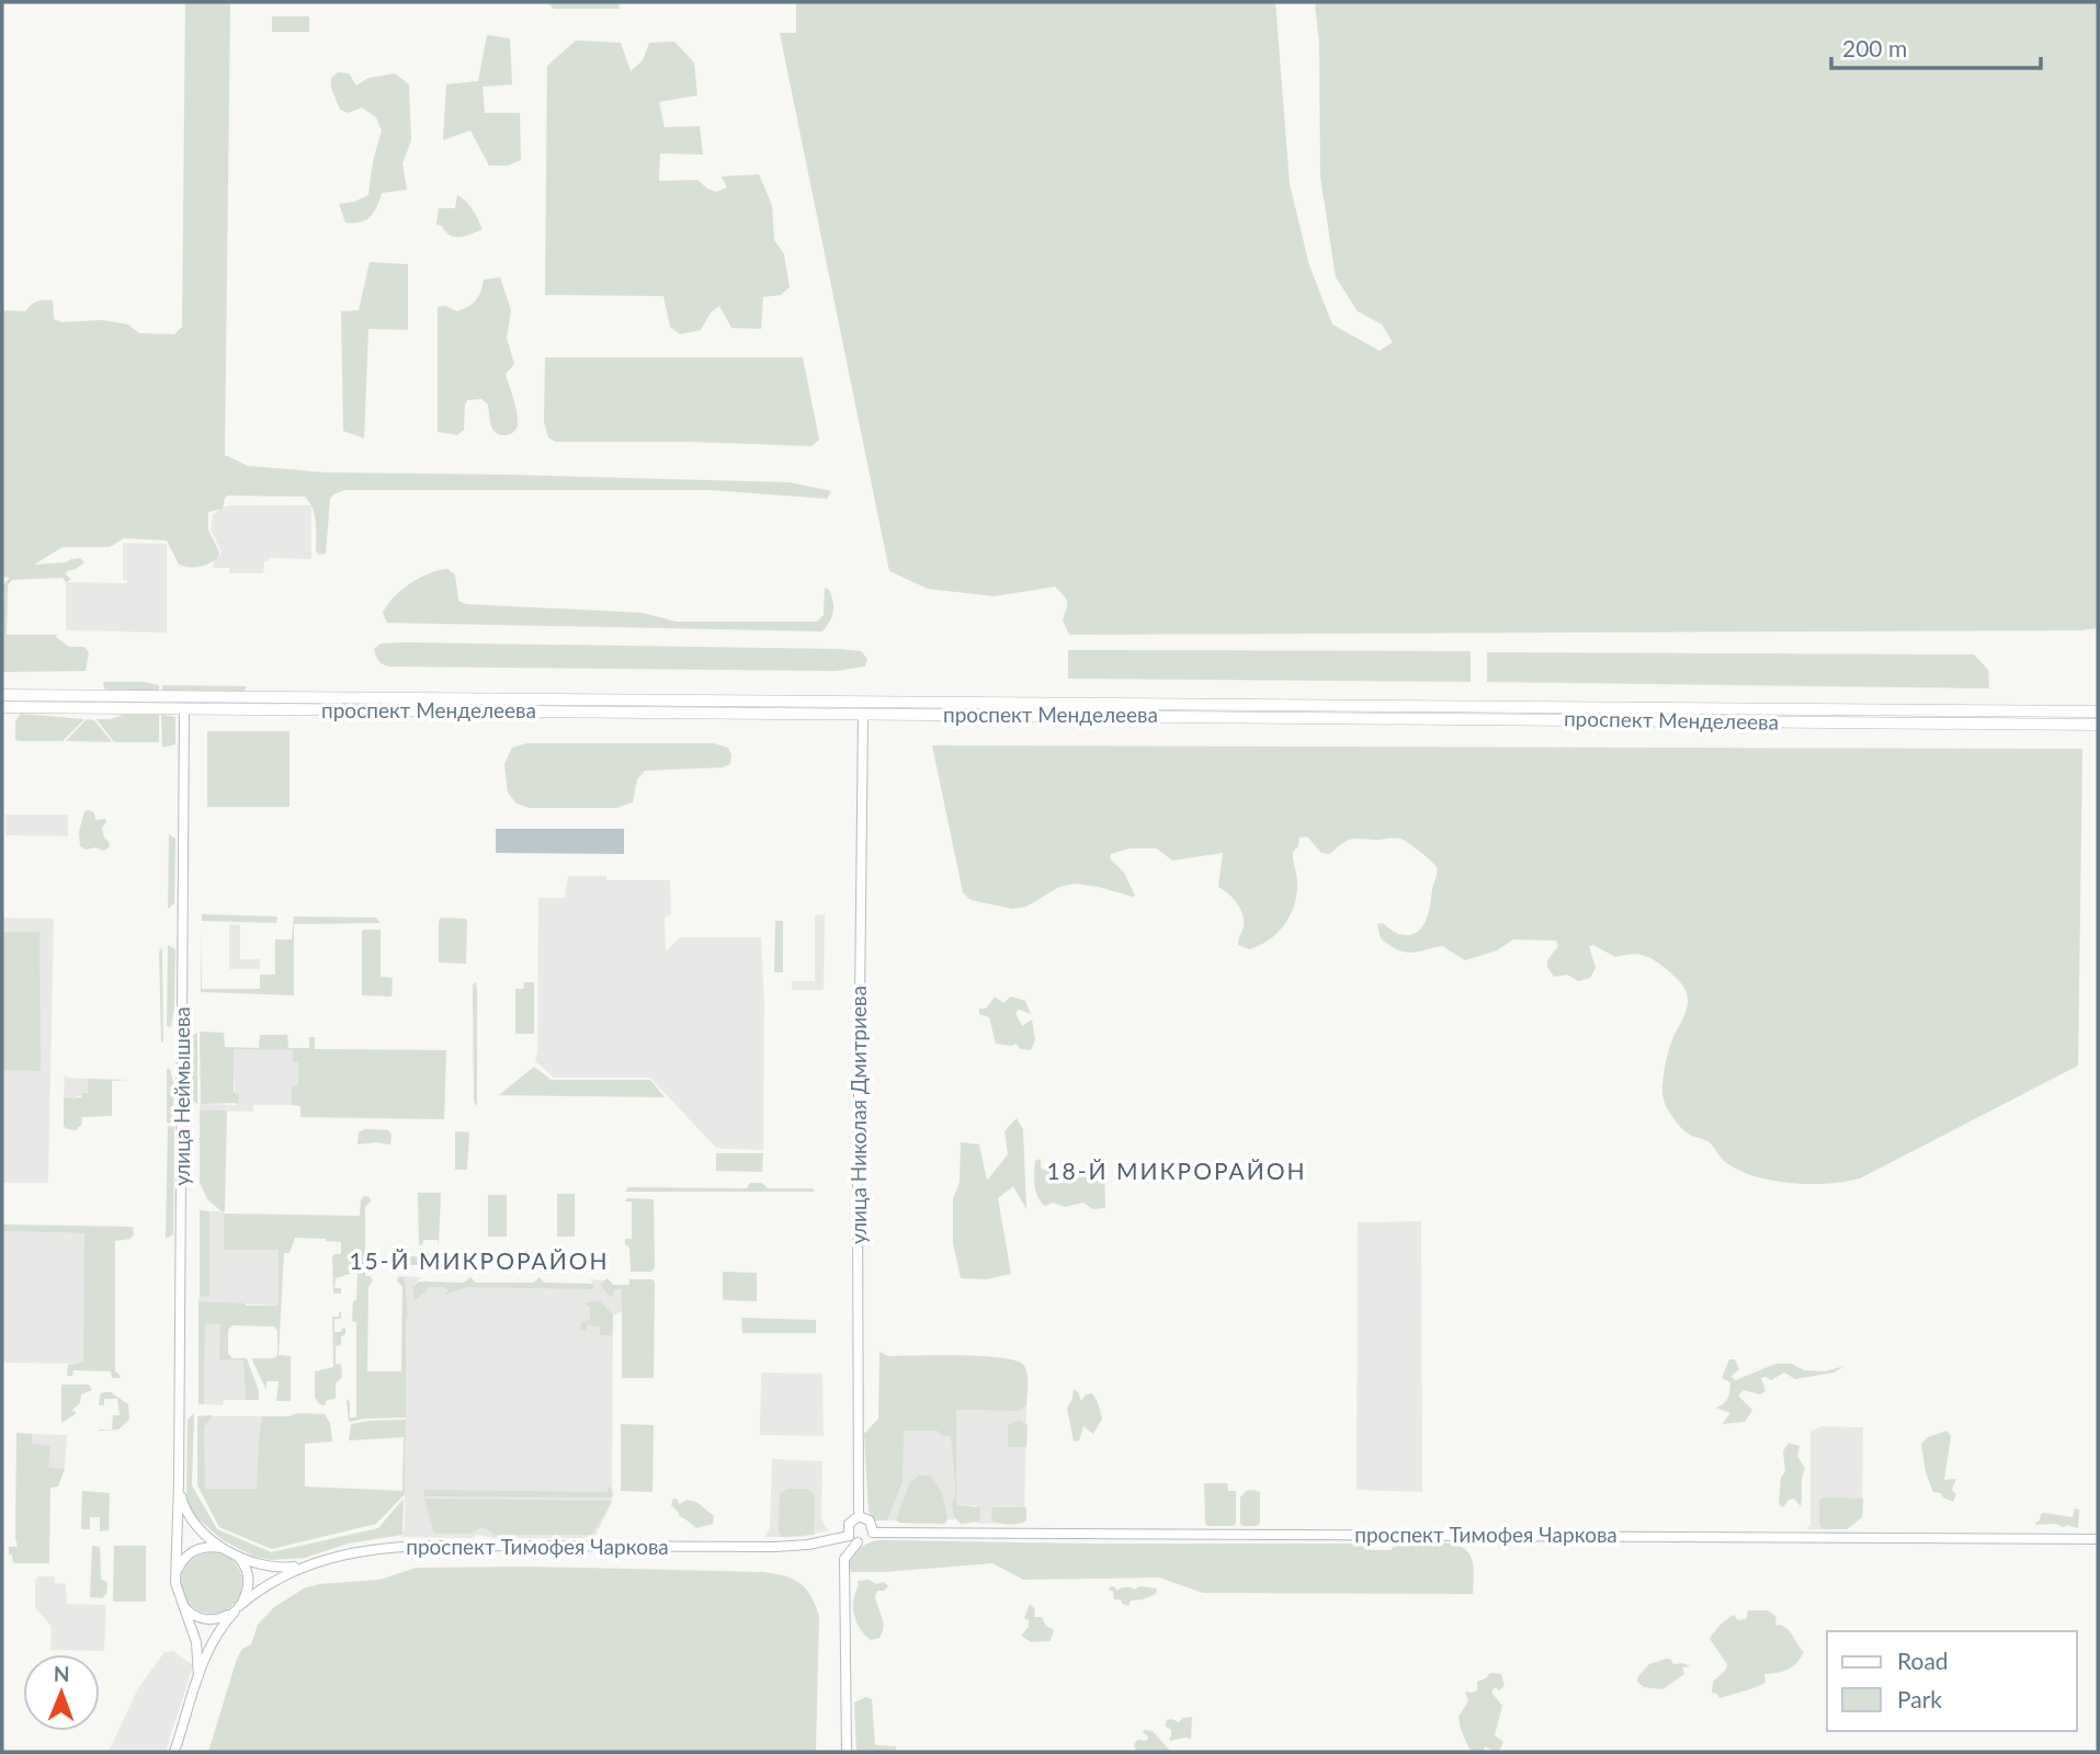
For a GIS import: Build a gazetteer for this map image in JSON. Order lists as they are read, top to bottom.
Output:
{
  "streets": {
    "main road": [
      "проспект Менделеева",
      "улица Неймышева",
      "улица Николая Дмитриева",
      "проспект Тимофея Чаркова"
    ]
  },
  "crossings": [
    ["проспект Менделеева", "улица Неймышева"],
    ["проспект Менделеева", "улица Николая Дмитриева"],
    ["улица Неймышева", "проспект Тимофея Чаркова"],
    ["улица Николая Дмитриева", "проспект Тимофея Чаркова"]
  ],
  "districts": ["18-Й МИКРОРАЙОН", "15-Й МИКРОРАЙОН"],
  "legend": ["Road", "Park"],
  "scale_bar": "200 m",
  "north": "top"
}
